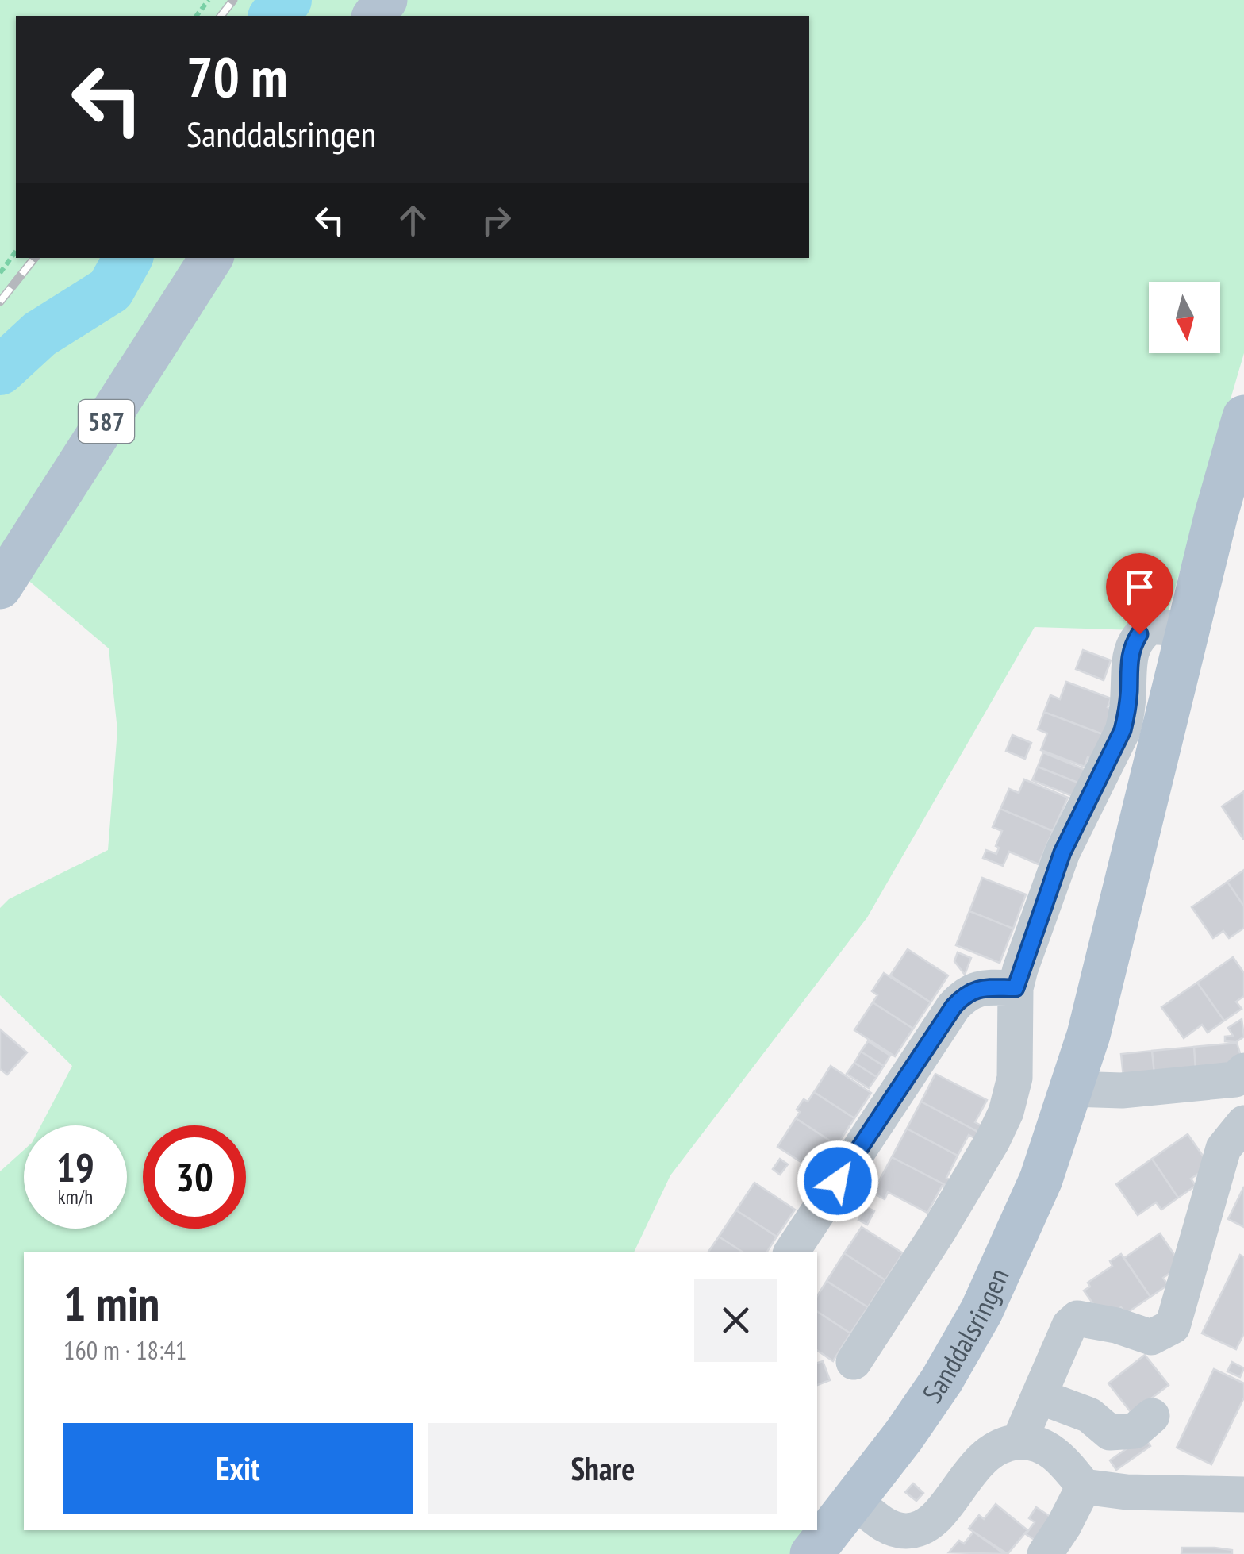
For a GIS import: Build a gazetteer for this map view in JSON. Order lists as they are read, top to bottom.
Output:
{
  "streets": {
    "main road": ["587", "Sanddalsringen"]
  },
  "north": "bottom",
  "page": {
    "turn": ["70 m", "Sanddalsringen"],
    "speed": "19 km/h",
    "limit": "30",
    "heading": ["1 min", "160 m · 18:41"],
    "buttons": ["Exit", "Share"]
  }
}
